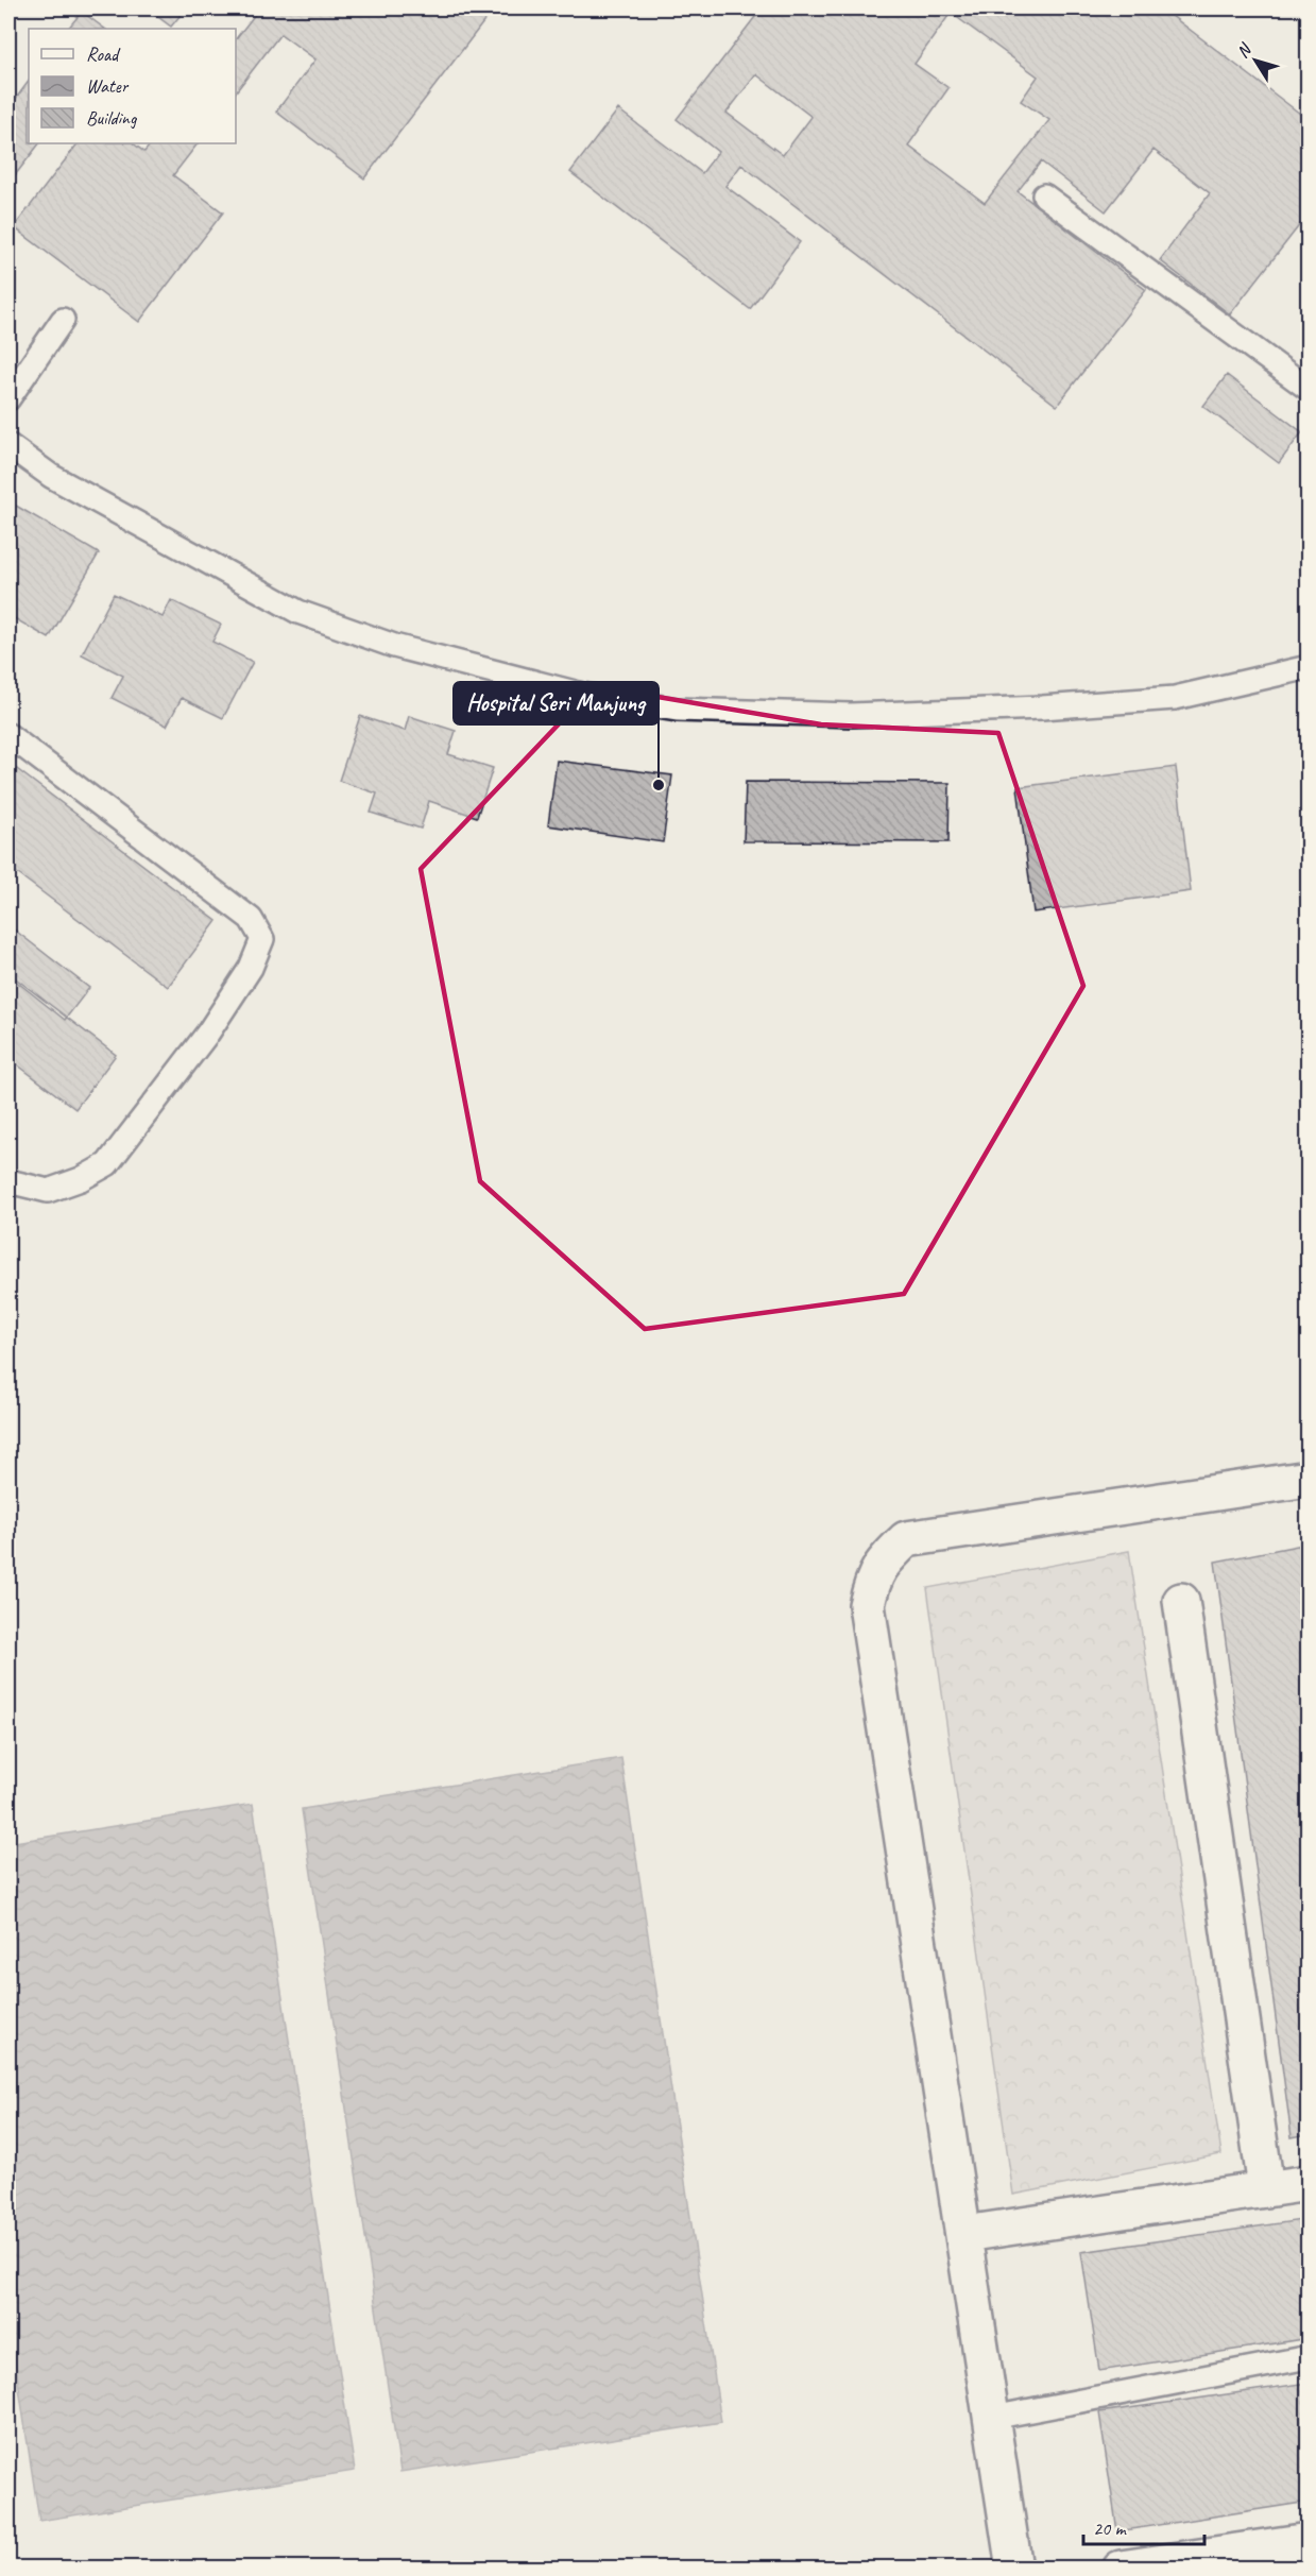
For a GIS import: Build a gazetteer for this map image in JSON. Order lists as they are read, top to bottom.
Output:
{
  "places": ["Hospital Seri Manjung"],
  "legend": ["Road", "Water", "Building"],
  "scale_bar": "20 m",
  "north": "top left"
}
